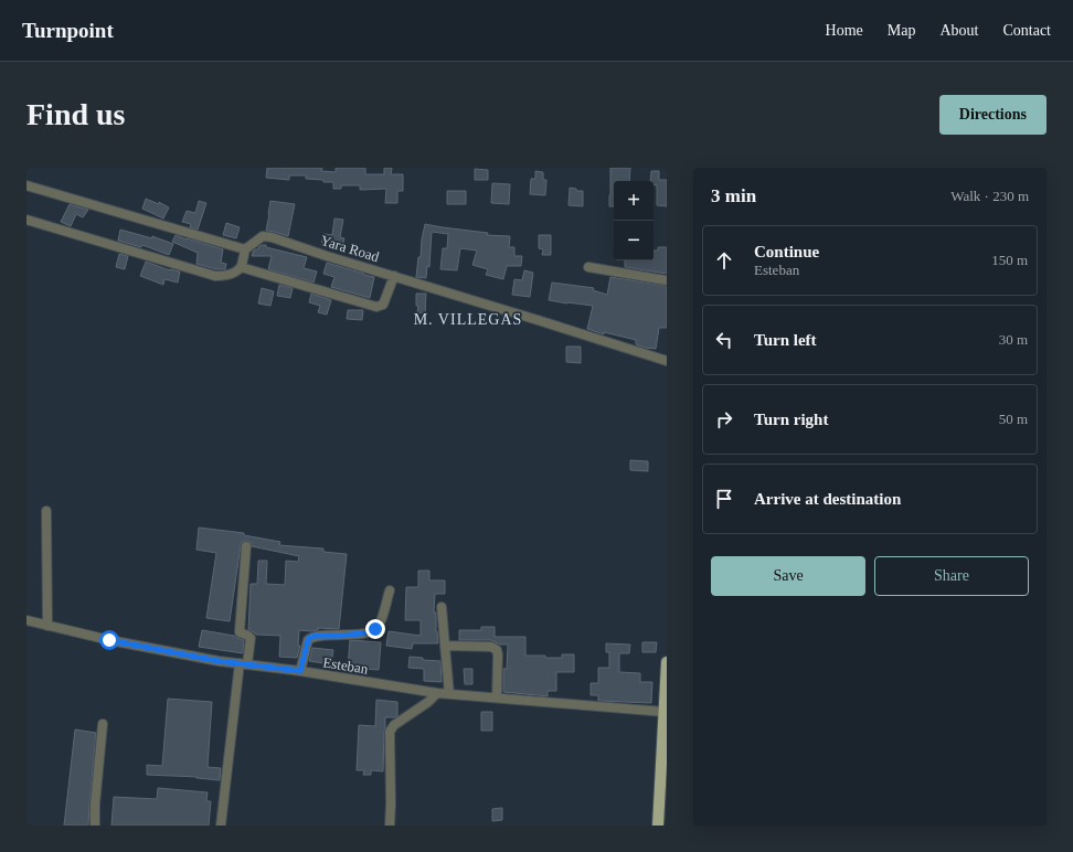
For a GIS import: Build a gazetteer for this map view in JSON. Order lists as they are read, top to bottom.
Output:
{
  "streets": {
    "street": ["Yara Road", "Esteban"]
  },
  "districts": ["M. VILLEGAS"],
  "page": {
    "header": "Turnpoint",
    "nav": [
      "Home",
      "Map",
      "About",
      "Contact"
    ],
    "buttons": [
      "Directions",
      ["Save", "Share"]
    ],
    "title": "Find us",
    "heading": ["3 min", "Walk · 230 m"],
    "map_buttons": ["+", "−"],
    "list": [
      ["Continue", "Esteban", "150 m"],
      ["Turn left", "30 m"],
      ["Turn right", "50 m"],
      "Arrive at destination"
    ]
  }
}
